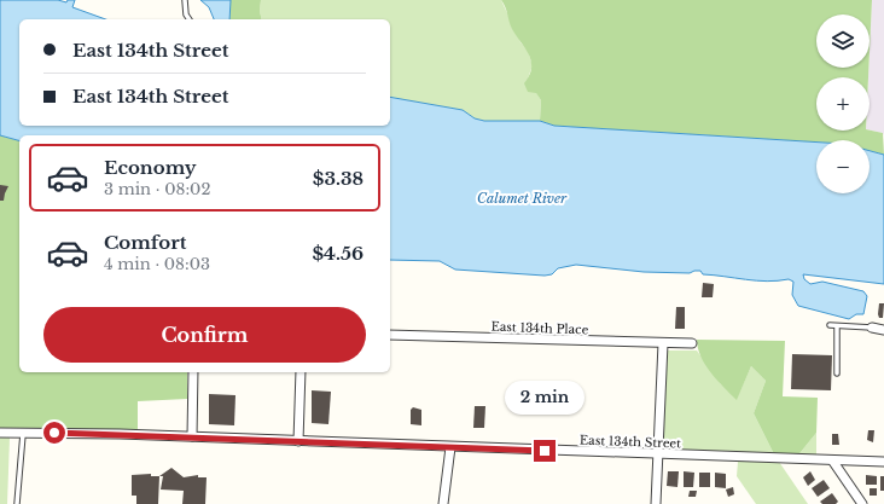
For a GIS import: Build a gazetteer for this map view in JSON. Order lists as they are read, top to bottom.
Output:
{
  "streets": {
    "street": ["East 134th Place", "East 134th Street"]
  },
  "water": ["Calumet River"],
  "page": {
    "map_buttons": ["+", "−"],
    "banner": ["East 134th Street", "East 134th Street"],
    "list": [
      {
        "name": "Economy",
        "note": "3 min · 08:02",
        "value": "$3.38"
      },
      {
        "name": "Comfort",
        "note": "4 min · 08:03",
        "value": "$4.56"
      }
    ],
    "buttons": "Confirm",
    "bubble": "2 min"
  }
}
